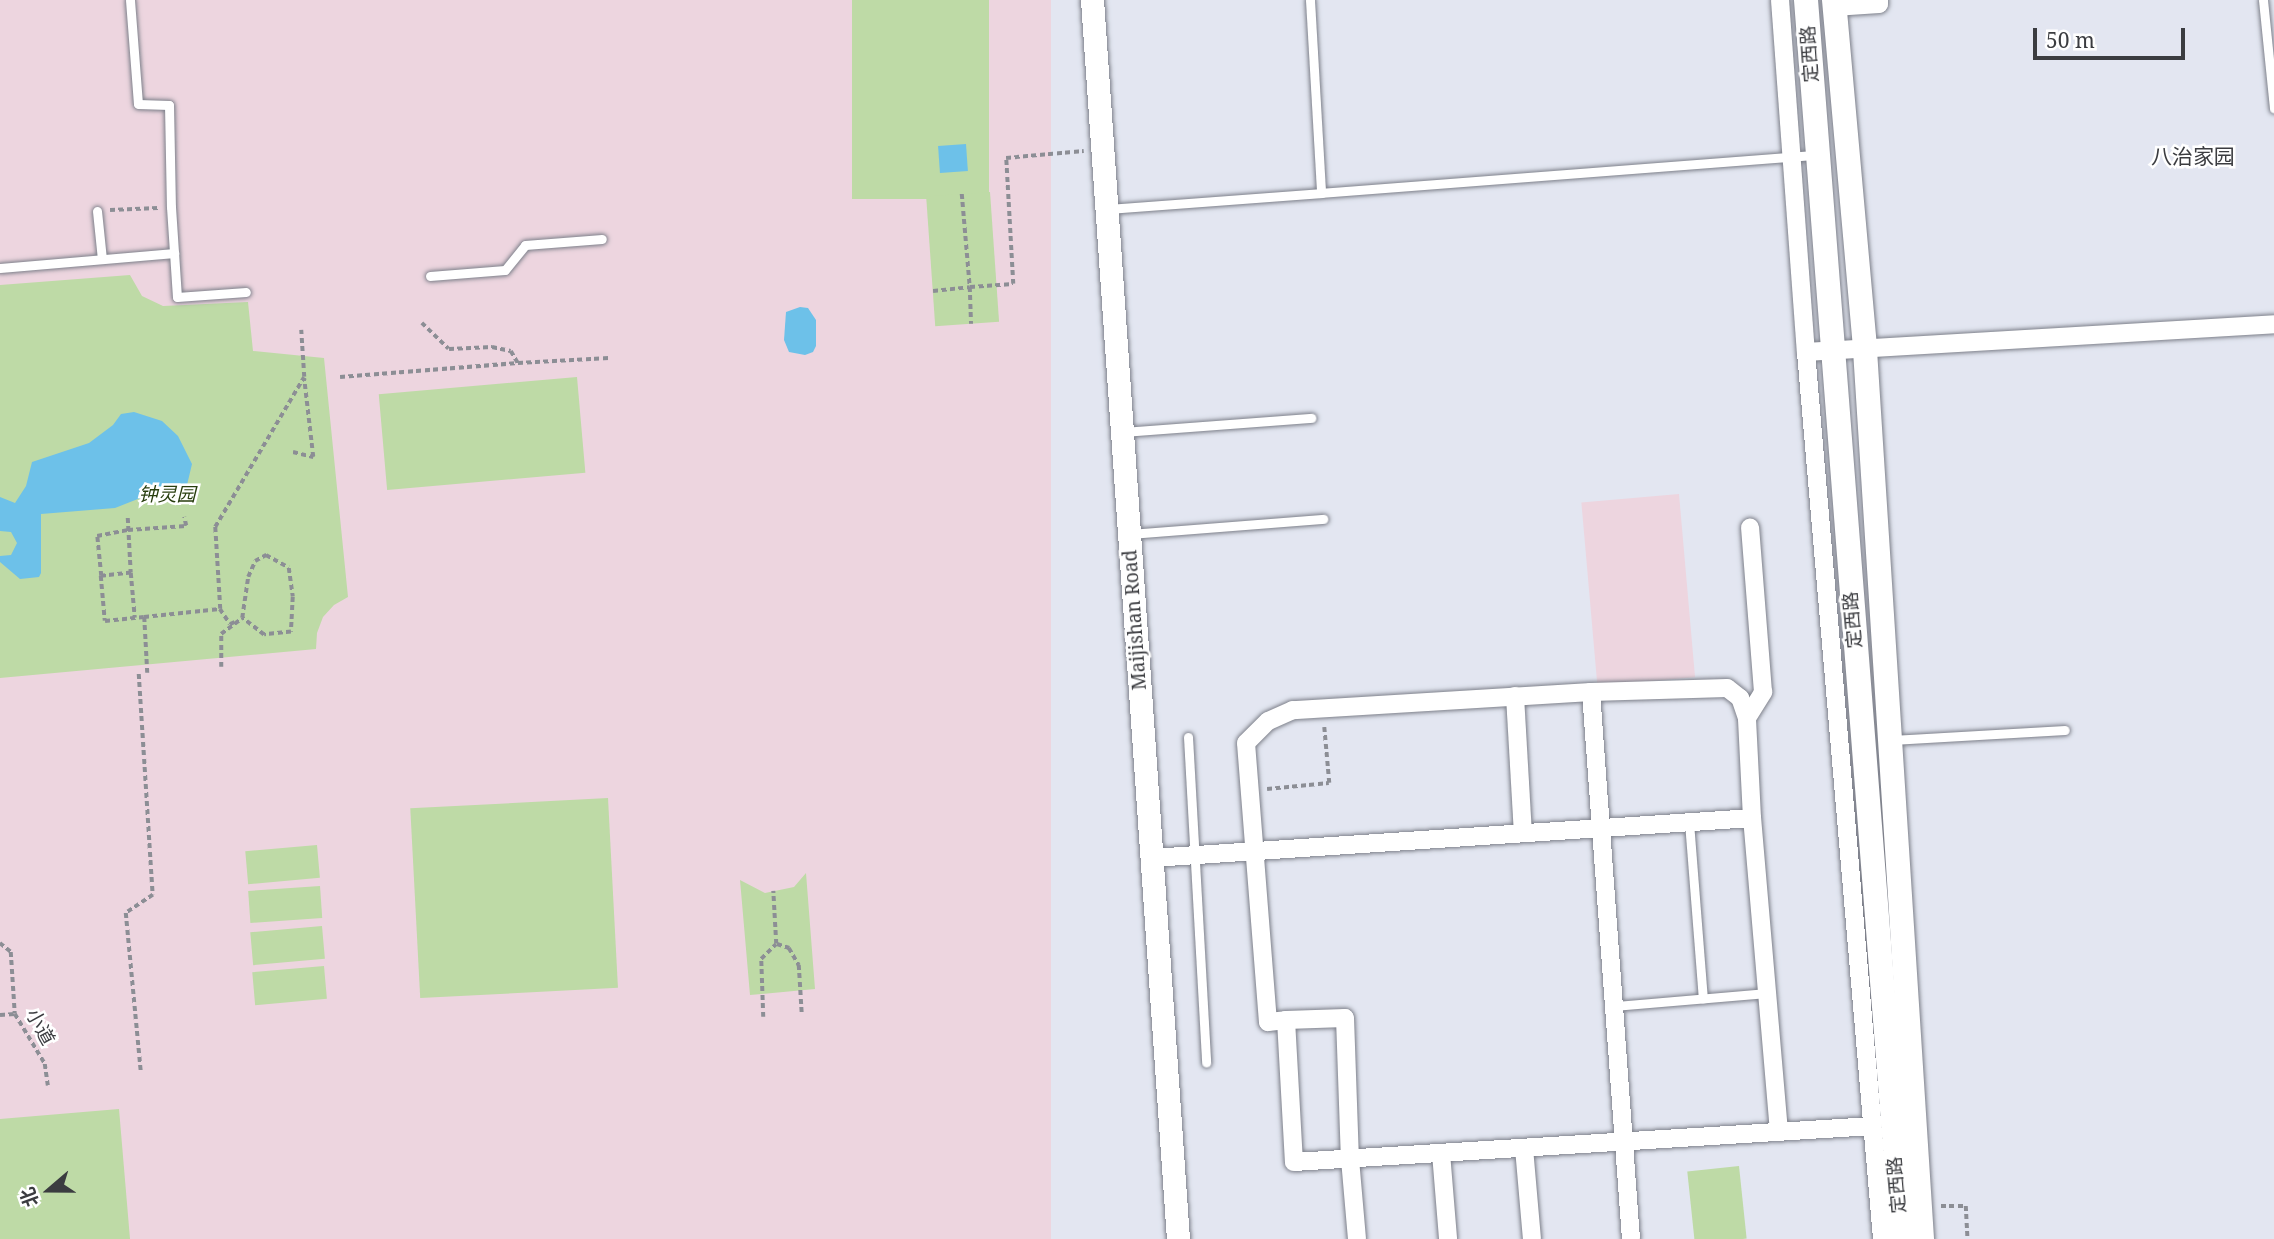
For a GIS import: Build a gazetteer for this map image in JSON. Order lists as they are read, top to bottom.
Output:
{
  "streets": {
    "main road": ["定西路"],
    "street": ["Maijishan Road"],
    "path": ["小道"]
  },
  "districts": ["八治家园"],
  "parks": ["钟灵园"],
  "scale_bar": "50 m",
  "north": "left"
}
